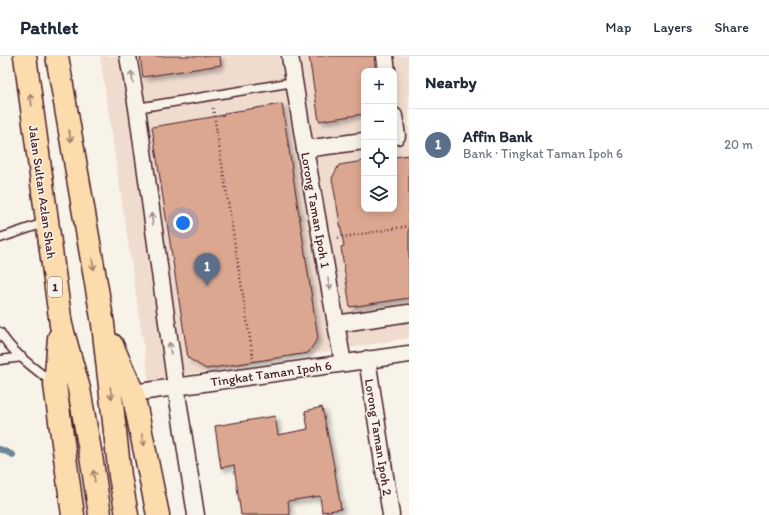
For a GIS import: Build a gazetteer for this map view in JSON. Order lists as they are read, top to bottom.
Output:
{
  "streets": {
    "main road": ["Jalan Sultan Azlan Shah", "1"],
    "street": ["Lorong Taman Ipoh 1", "Tingkat Taman Ipoh 6", "Lorong Taman Ipoh 2"]
  },
  "crossings": [
    ["Lorong Taman Ipoh 1", "Tingkat Taman Ipoh 6"],
    ["Tingkat Taman Ipoh 6", "Lorong Taman Ipoh 2"]
  ],
  "page": {
    "header": "Pathlet",
    "nav": ["Map", "Layers", "Share"],
    "heading": "Nearby",
    "map_buttons": ["+", "−"],
    "list": [
      {
        "mark": "1",
        "name": "Affin Bank",
        "note": "Bank · Tingkat Taman Ipoh 6",
        "value": "20 m"
      }
    ],
    "pins": "1"
  }
}
